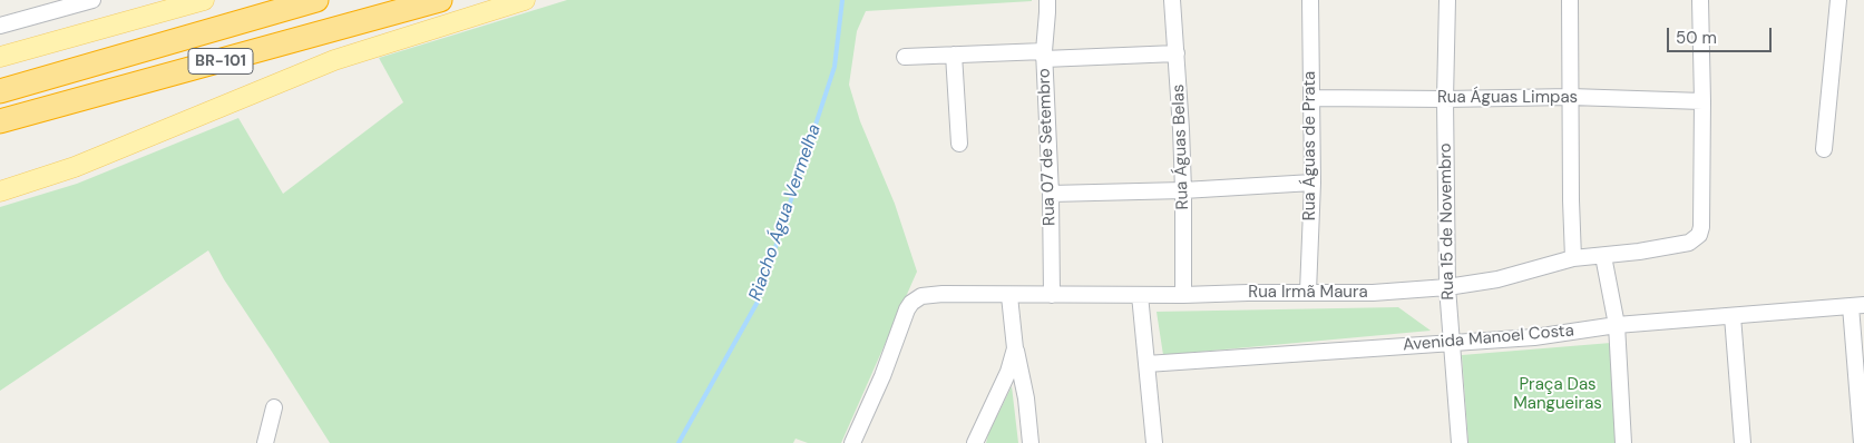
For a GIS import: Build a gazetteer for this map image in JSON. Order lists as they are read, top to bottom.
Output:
{
  "streets": {
    "highway": ["BR-101"],
    "street": [
      "Rua Águas Limpas",
      "Rua Águas de Prata",
      "Rua 07 de Setembro",
      "Rua Águas Belas",
      "Rua 15 de Novembro",
      "Rua Irmã Maura",
      "Avenida Manoel Costa"
    ]
  },
  "crossings": [
    ["Rua Águas Limpas", "Rua Águas de Prata"],
    ["Rua Águas Limpas", "Rua 15 de Novembro"],
    ["Rua Águas Limpas", "Rua Irmã Maura"],
    ["Rua Águas de Prata", "Rua Irmã Maura"],
    ["Rua 07 de Setembro", "Rua Irmã Maura"],
    ["Rua Águas Belas", "Rua Irmã Maura"],
    ["Rua 15 de Novembro", "Rua Irmã Maura"],
    ["Rua 15 de Novembro", "Avenida Manoel Costa"]
  ],
  "water": ["Riacho Água Vermelha"],
  "parks": ["Praça Das Mangueiras"],
  "scale_bar": "50 m"
}
